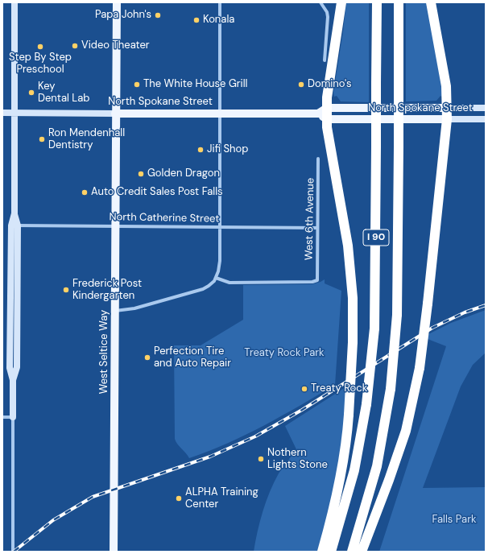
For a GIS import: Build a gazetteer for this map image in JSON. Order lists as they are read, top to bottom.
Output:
{
  "streets": {
    "highway": ["I 90"],
    "main road": ["North Spokane Street", "West Seltice Way"],
    "street": ["North Catherine Street", "West 6th Avenue"]
  },
  "crossings": [
    ["North Spokane Street", "West Seltice Way"],
    ["North Catherine Street", "West 6th Avenue"],
    ["North Catherine Street", "West Seltice Way"]
  ],
  "parks": ["Treaty Rock Park", "Falls Park"],
  "places": [
    "Papa John's",
    "Konala",
    "Video Theater",
    "Step By Step Preschool",
    "The White House Grill",
    "Domino's",
    "Key Dental Lab",
    "Ron Mendenhall Dentistry",
    "Jifi Shop",
    "Golden Dragon",
    "Auto Credit Sales Post Falls",
    "Frederick Post Kindergarten",
    "Perfection Tire and Auto Repair",
    "Treaty Rock",
    "Nothern Lights Stone",
    "ALPHA Training Center"
  ]
}
